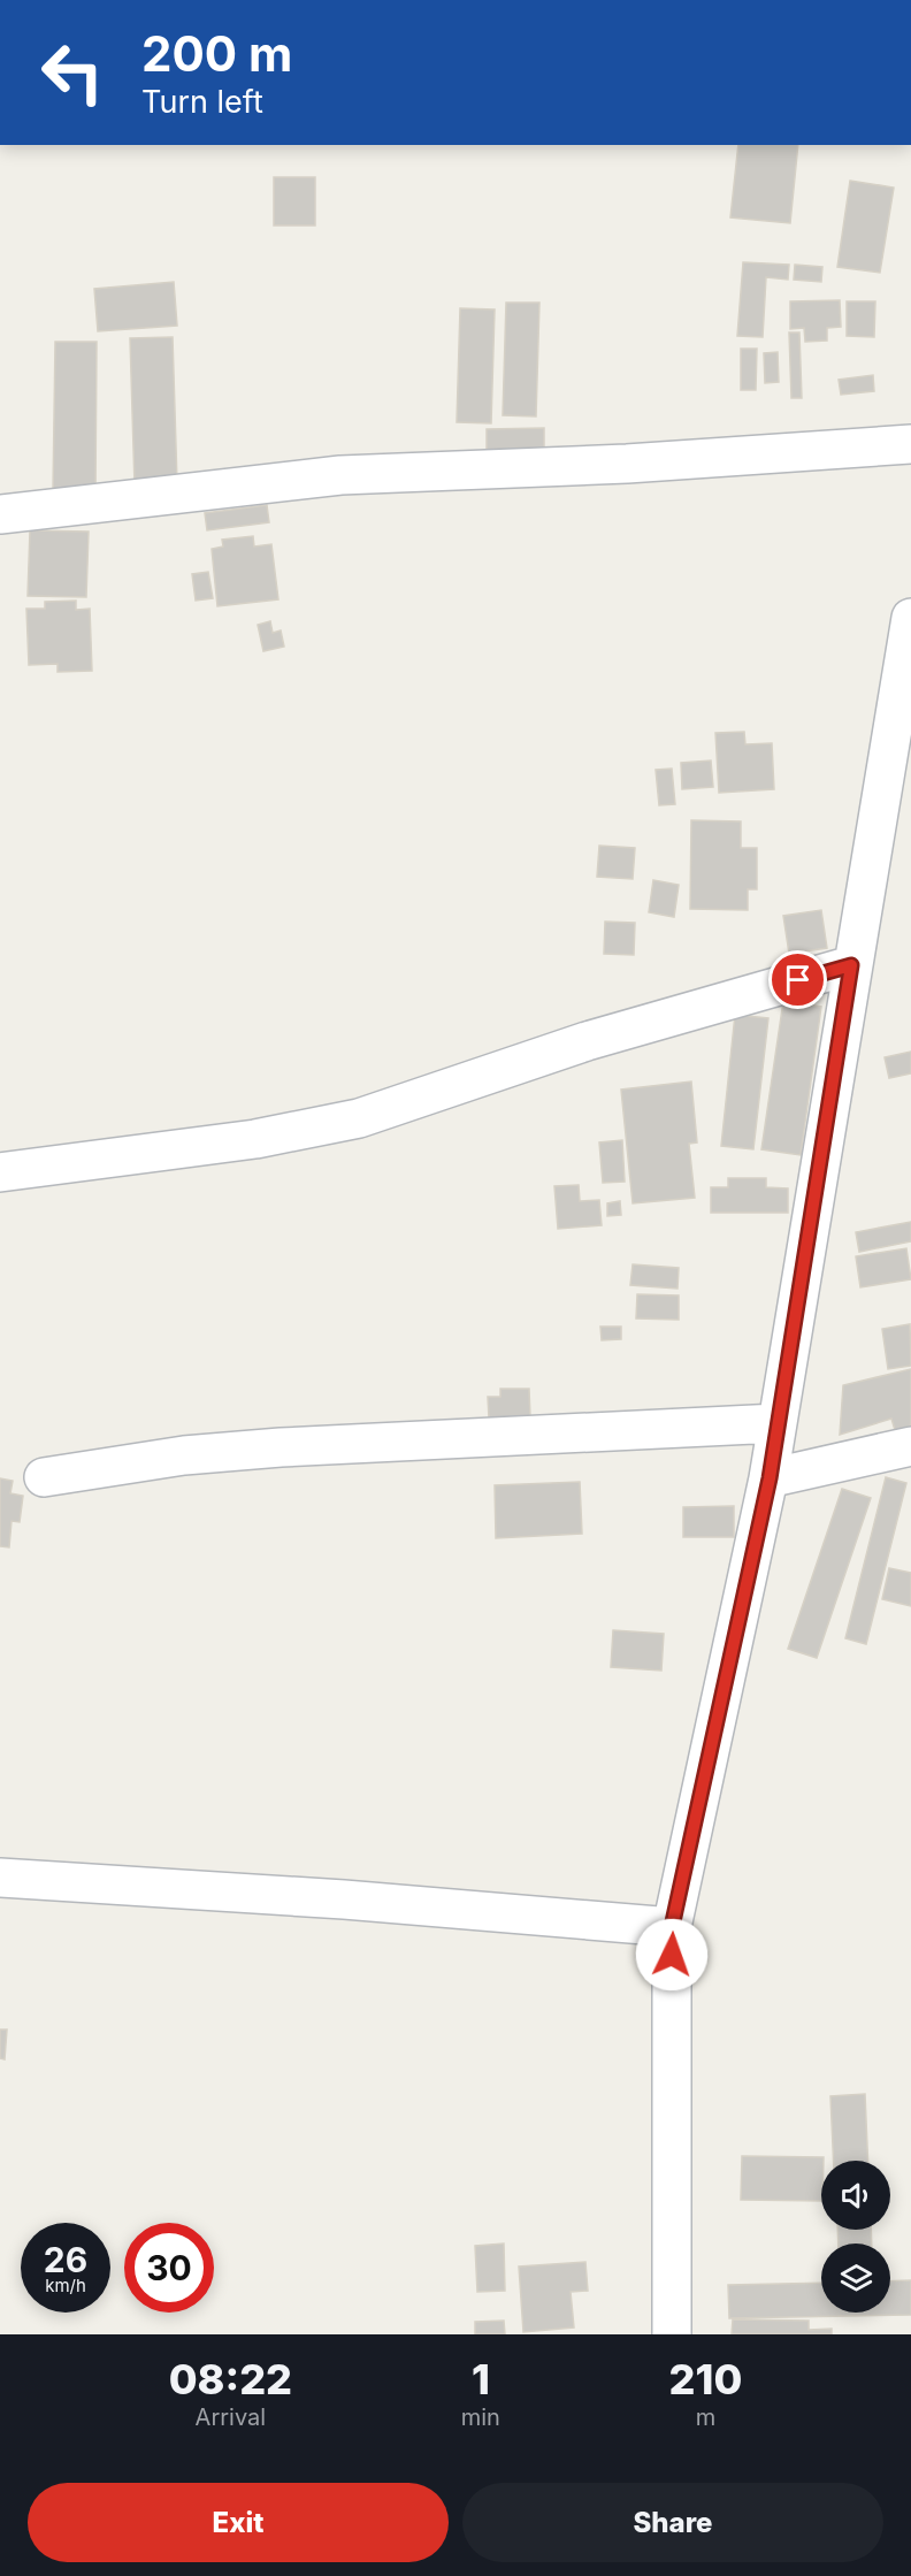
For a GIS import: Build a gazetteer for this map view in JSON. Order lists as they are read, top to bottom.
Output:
{
  "page": {
    "turn": ["200 m", "Turn left"],
    "speed": "26 km/h",
    "limit": "30",
    "eta": [
      "08:22",
      "Arrival",
      "1",
      "min",
      "210",
      "m"
    ],
    "buttons": ["Exit", "Share"]
  }
}
